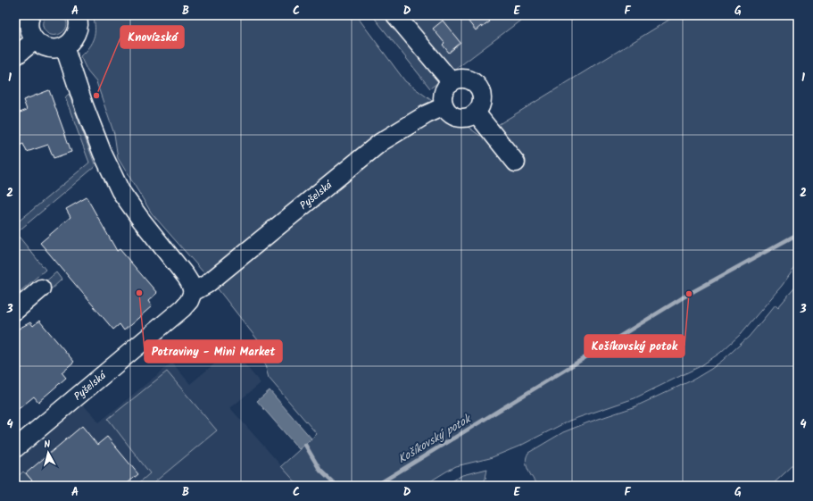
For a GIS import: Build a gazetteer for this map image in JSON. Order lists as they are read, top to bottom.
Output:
{
  "streets": {
    "street": ["Pyšelská"]
  },
  "water": ["Košíkovský potok"],
  "places": ["Knovízská", "Potraviny - Mini Market", "Košíkovský potok"],
  "north": "top",
  "grid": {
    "columns": [
      "A",
      "B",
      "C",
      "D",
      "E",
      "F",
      "G"
    ],
    "rows": [
      "1",
      "2",
      "3",
      "4"
    ]
  }
}
